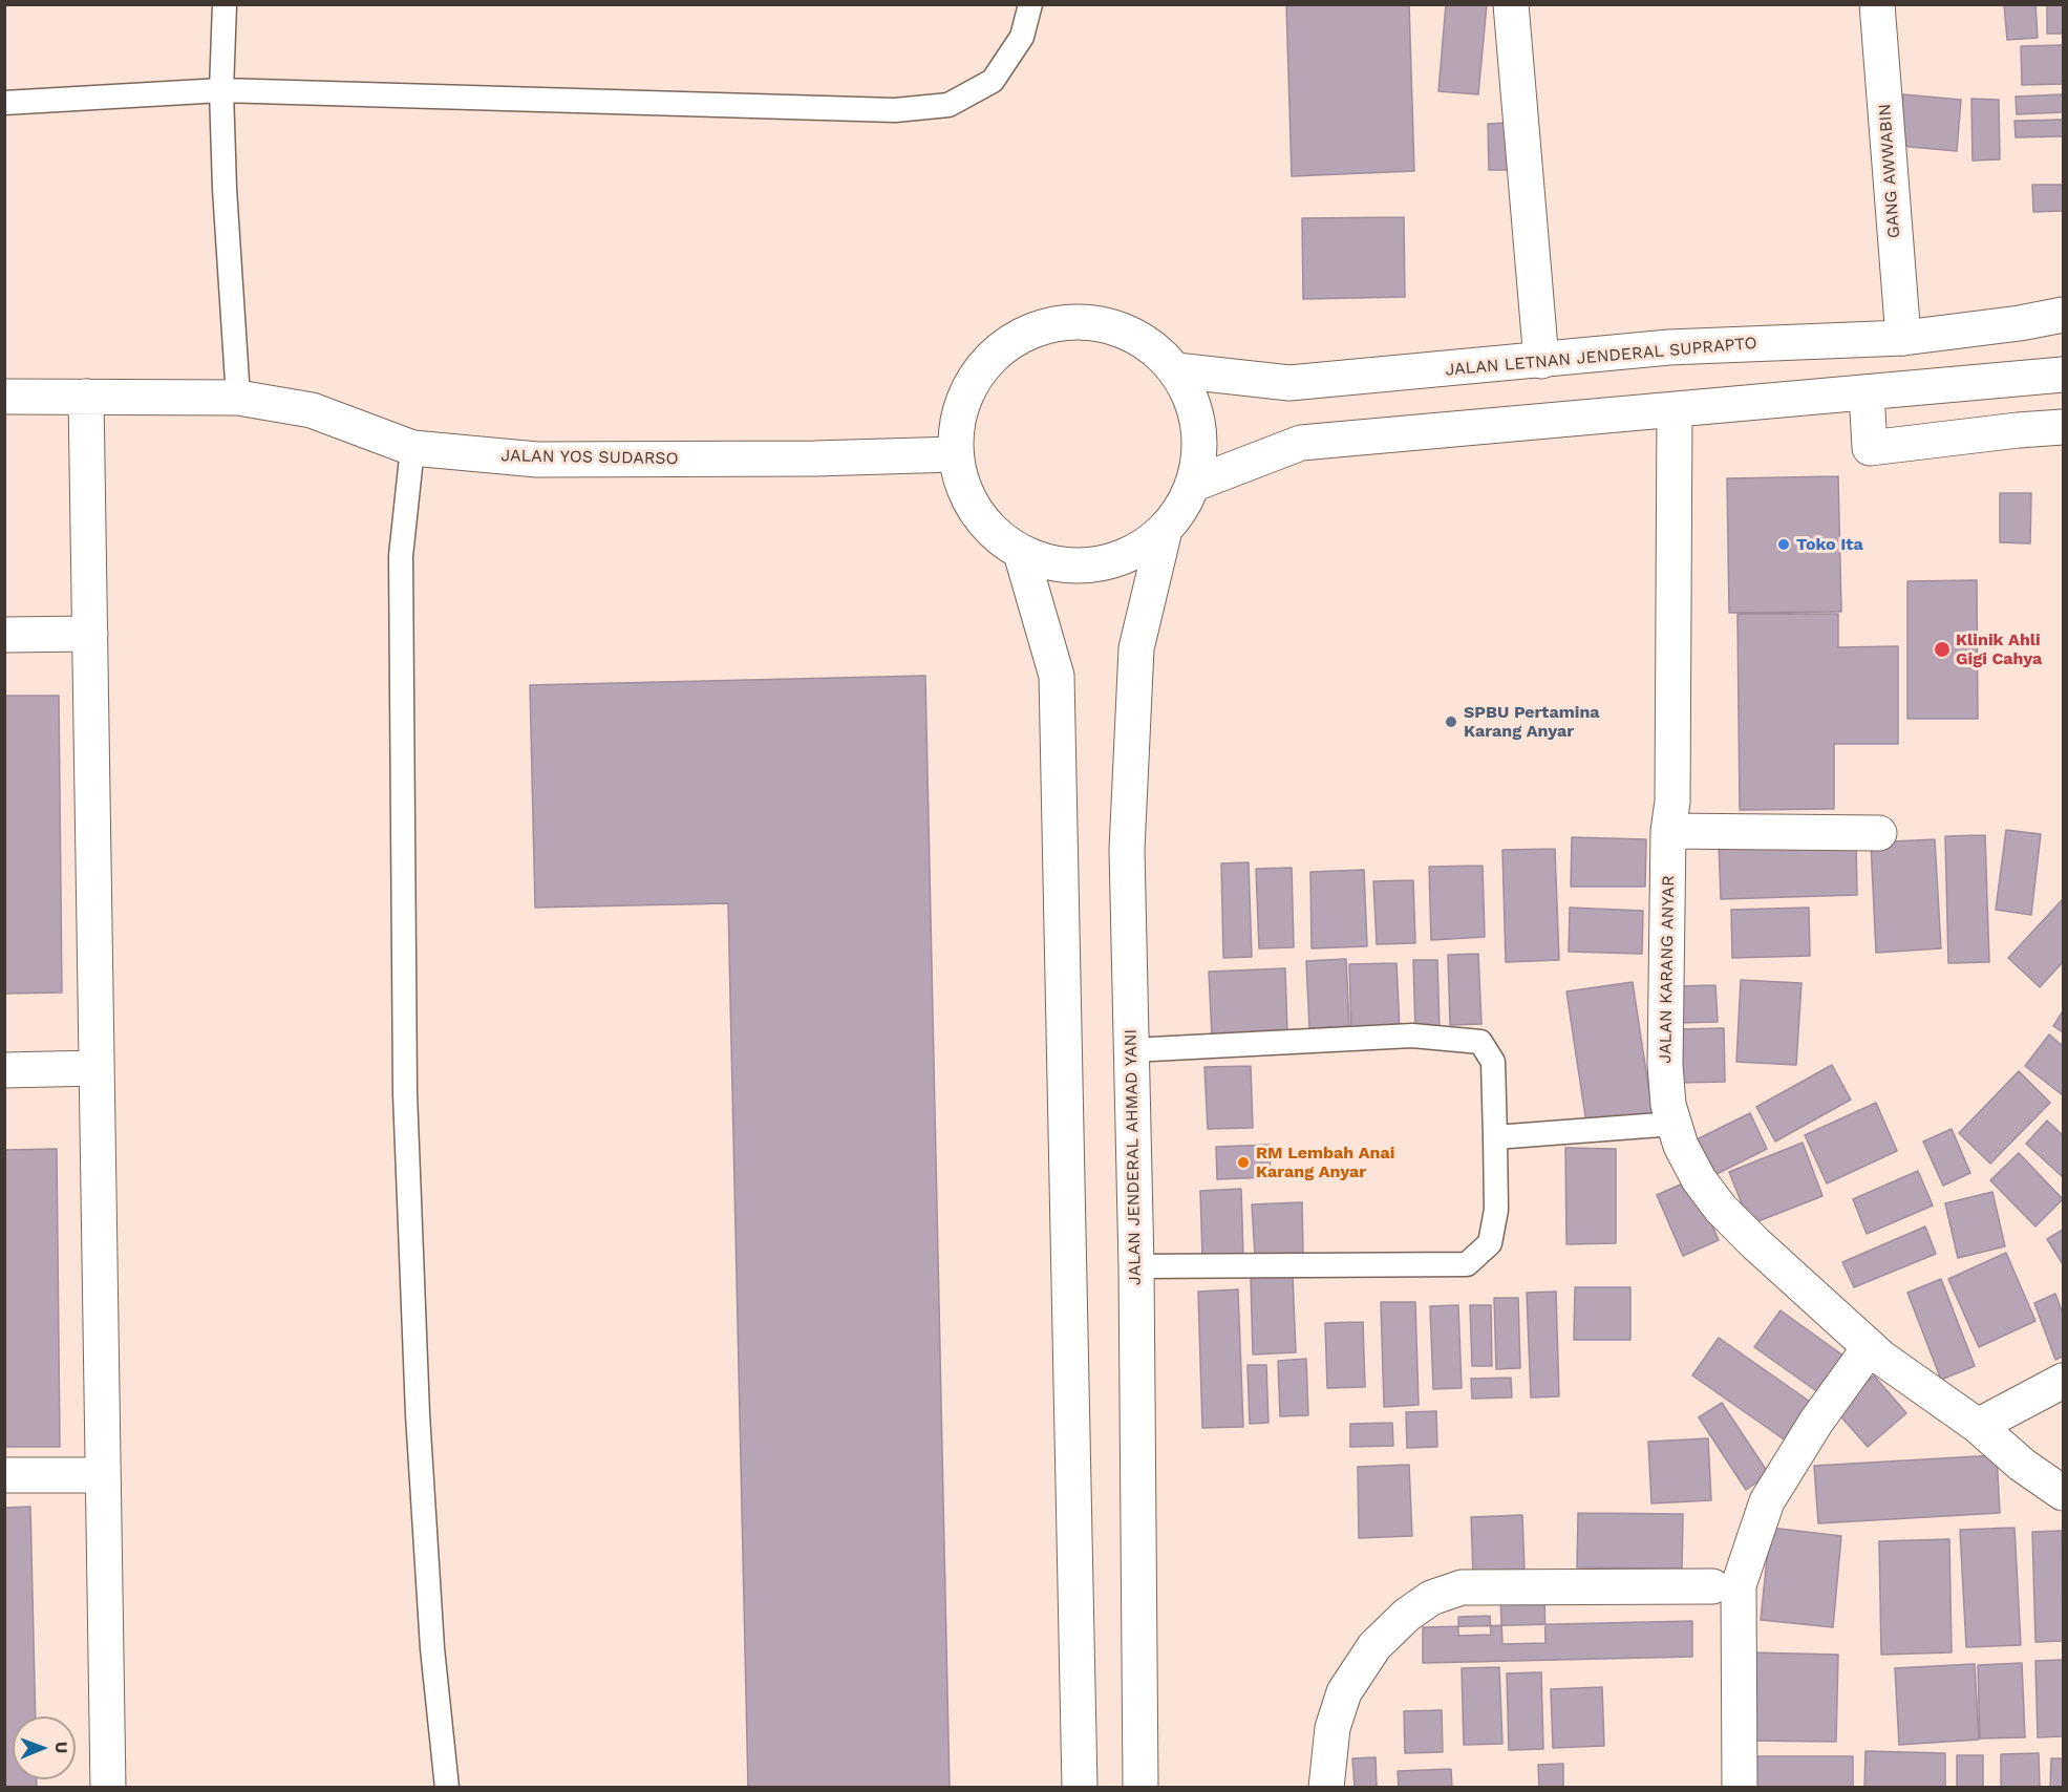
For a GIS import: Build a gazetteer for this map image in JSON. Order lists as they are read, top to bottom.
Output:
{
  "streets": {
    "street": [
      "GANG AWWABIN",
      "JALAN LETNAN JENDERAL SUPRAPTO",
      "JALAN YOS SUDARSO",
      "JALAN KARANG ANYAR",
      "JALAN JENDERAL AHMAD YANI"
    ]
  },
  "crossings": [
    ["GANG AWWABIN", "JALAN LETNAN JENDERAL SUPRAPTO"]
  ],
  "places": [
    "Toko Ita",
    "Klinik Ahli Gigi Cahya",
    "SPBU Pertamina Karang Anyar",
    "RM Lembah Anai Karang Anyar"
  ],
  "north": "right"
}
